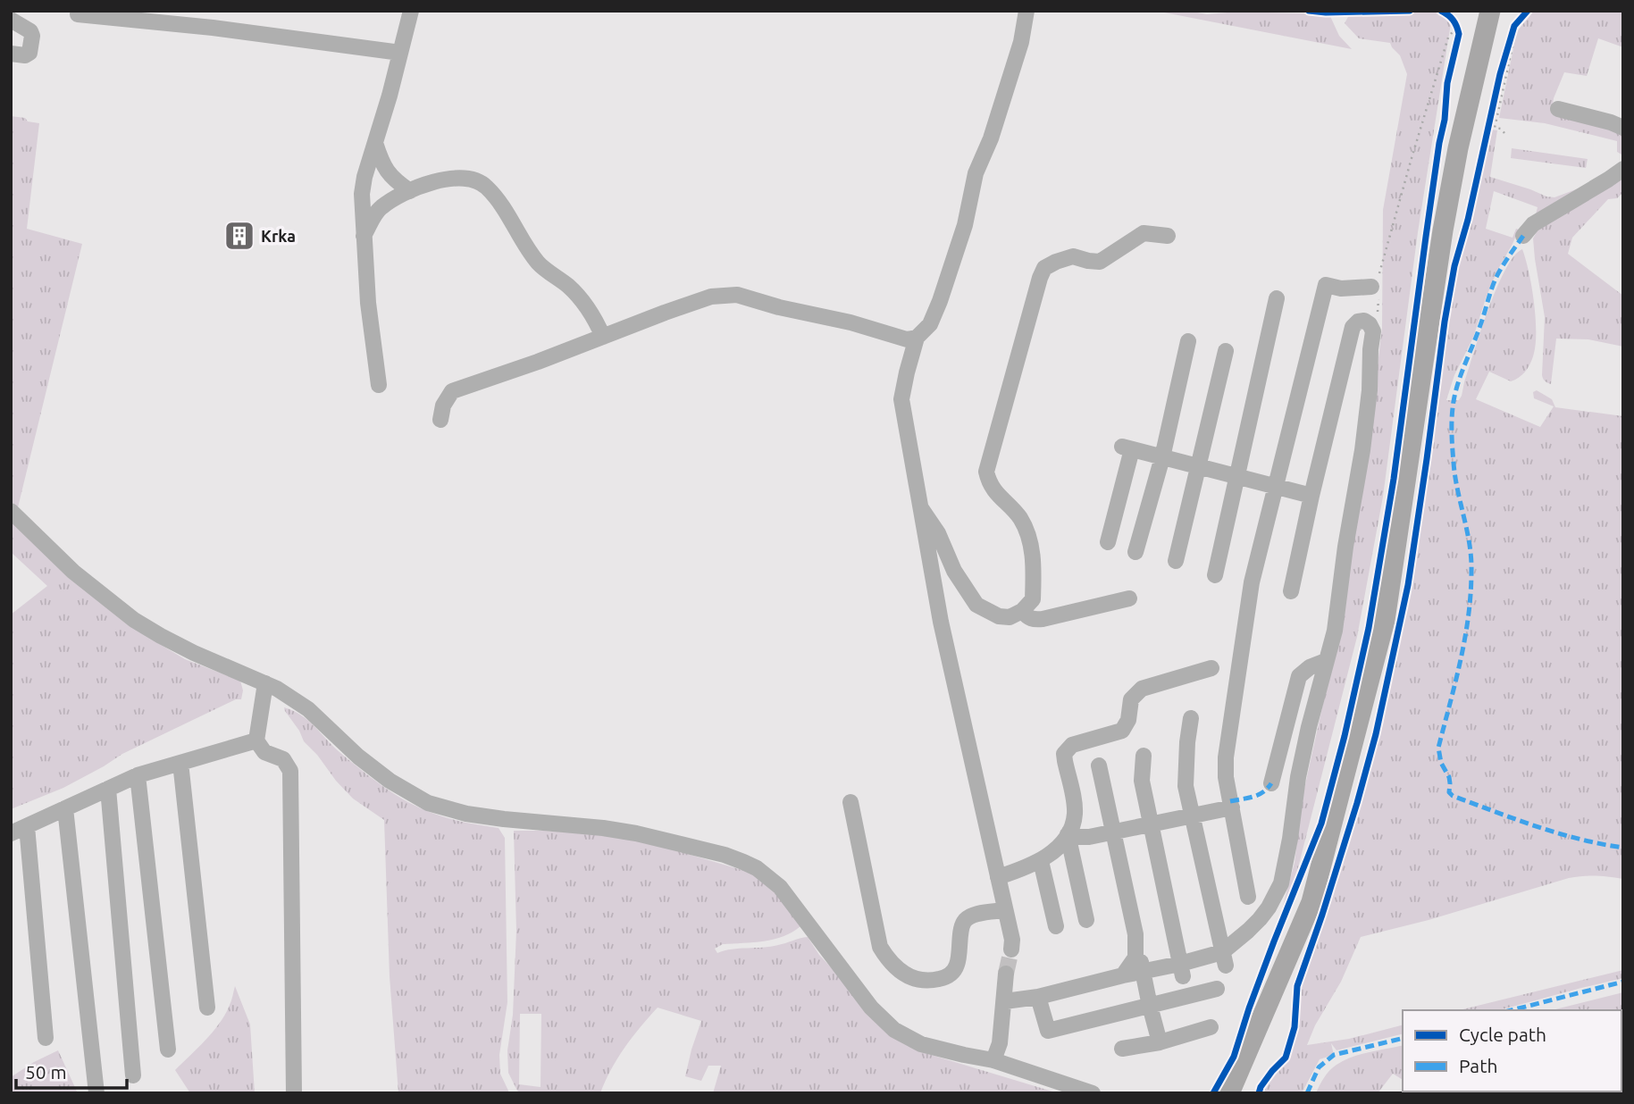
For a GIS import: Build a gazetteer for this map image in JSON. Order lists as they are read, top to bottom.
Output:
{
  "places": {
    "building": ["Krka"]
  },
  "legend": ["Cycle path", "Path"],
  "scale_bar": "50 m"
}
